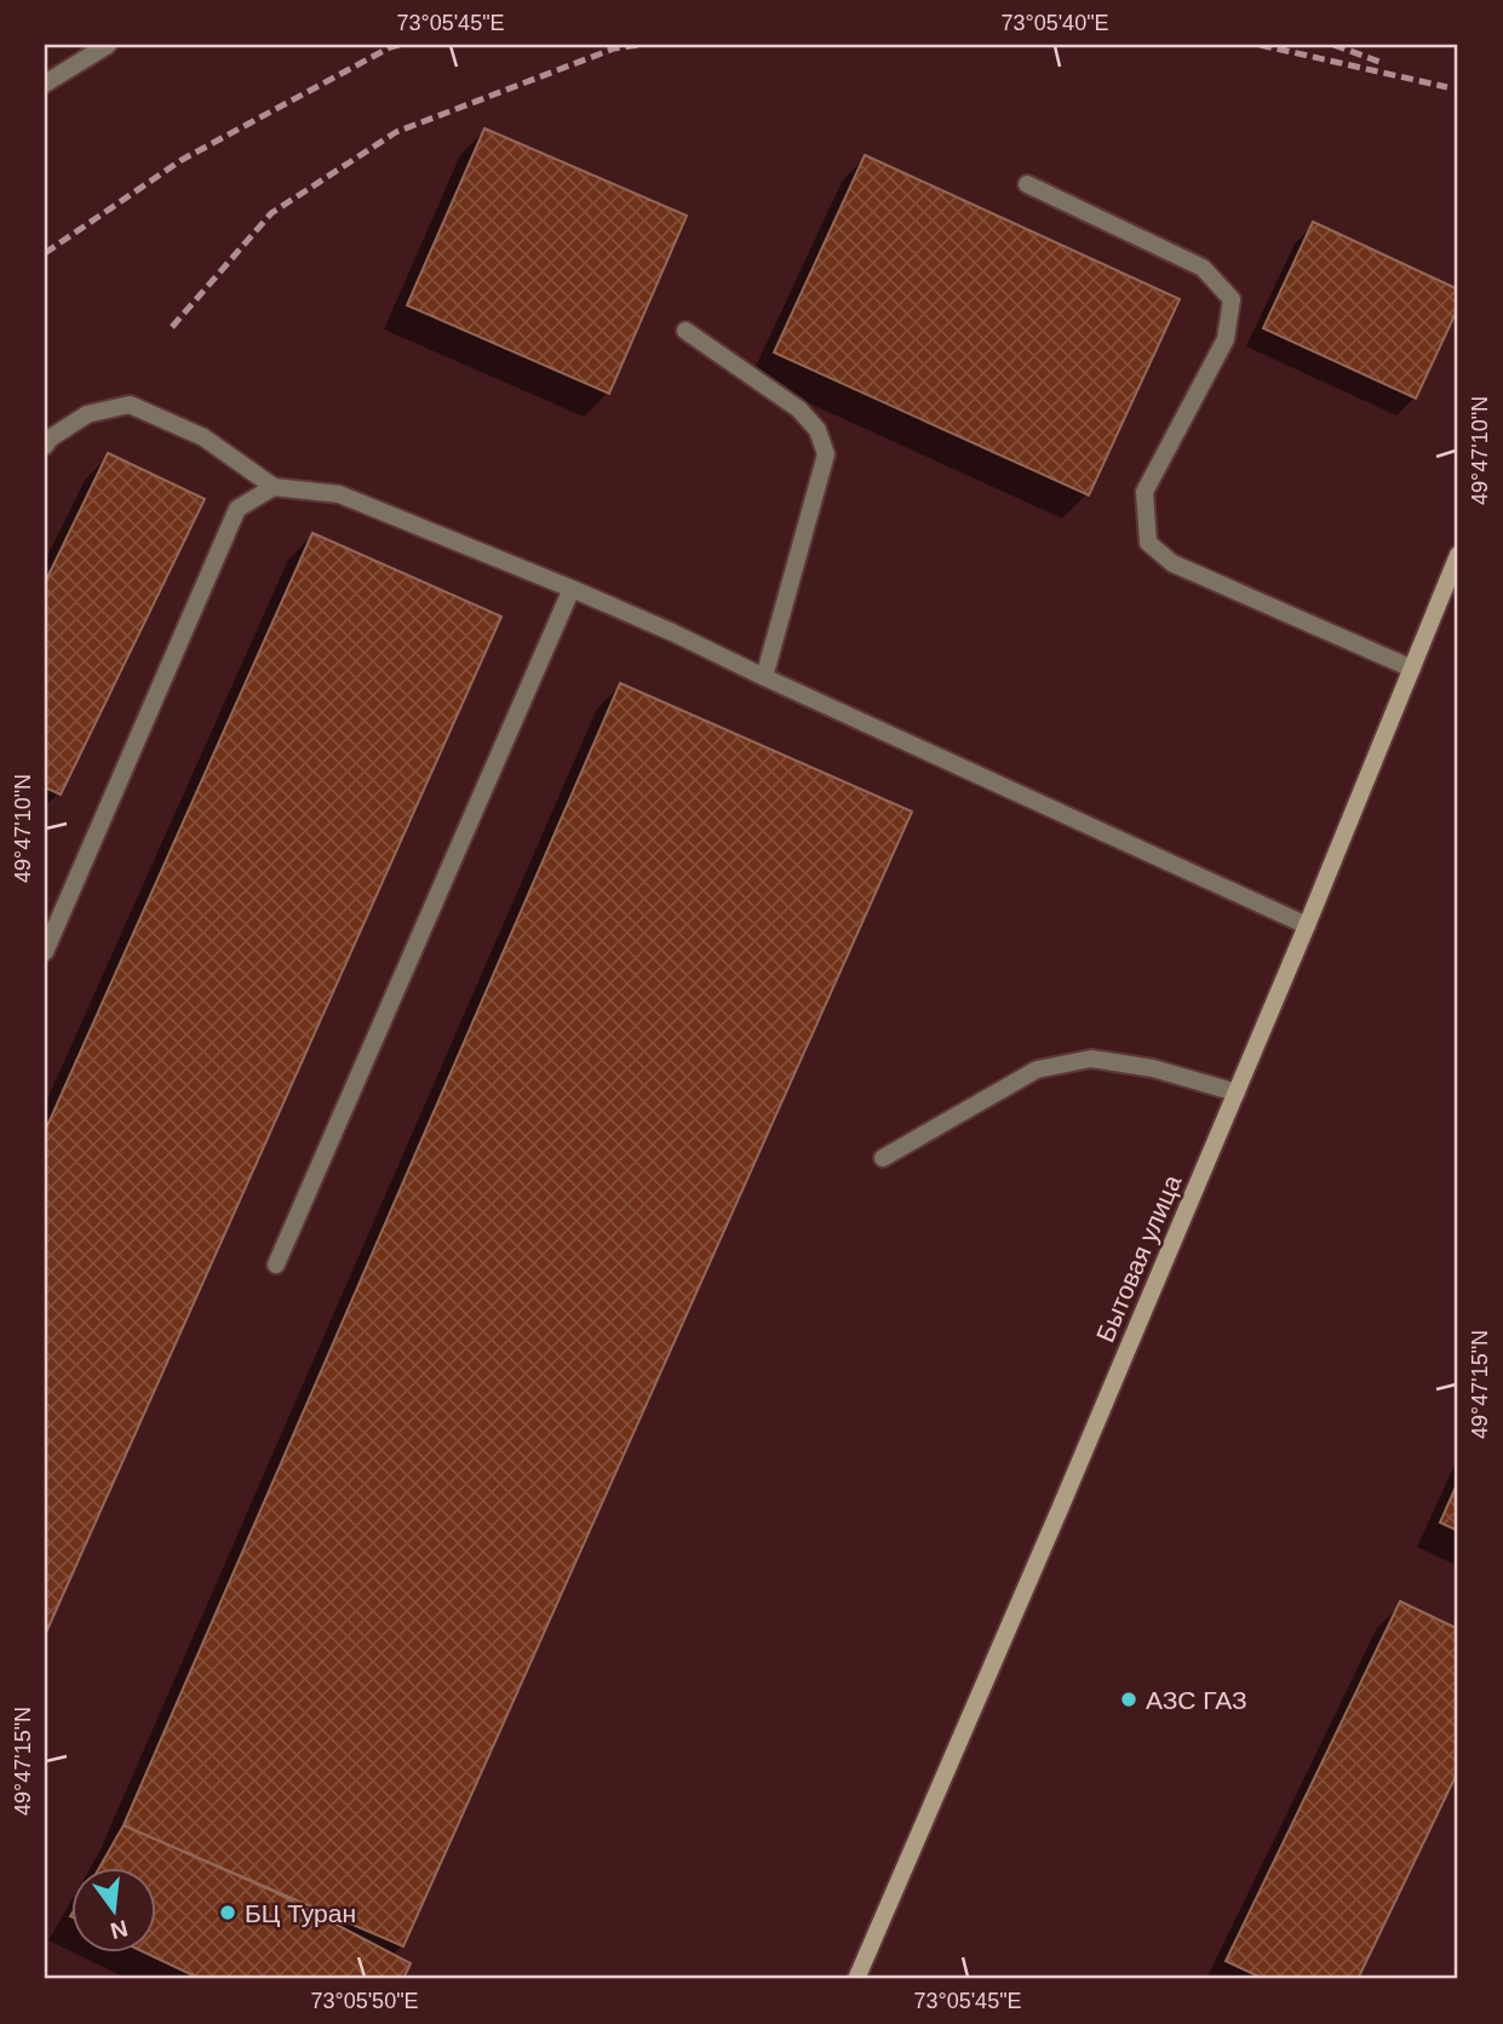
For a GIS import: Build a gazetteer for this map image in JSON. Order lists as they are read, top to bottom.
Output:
{
  "streets": {
    "main road": ["Бытовая улица"]
  },
  "places": ["АЗС ГАЗ", "БЦ Туран"],
  "north": "bottom",
  "coordinates": [
    "73°05'45\"E",
    "73°05'40\"E",
    "49°47'10\"N",
    "49°47'15\"N",
    "73°05'50\"E"
  ]
}
